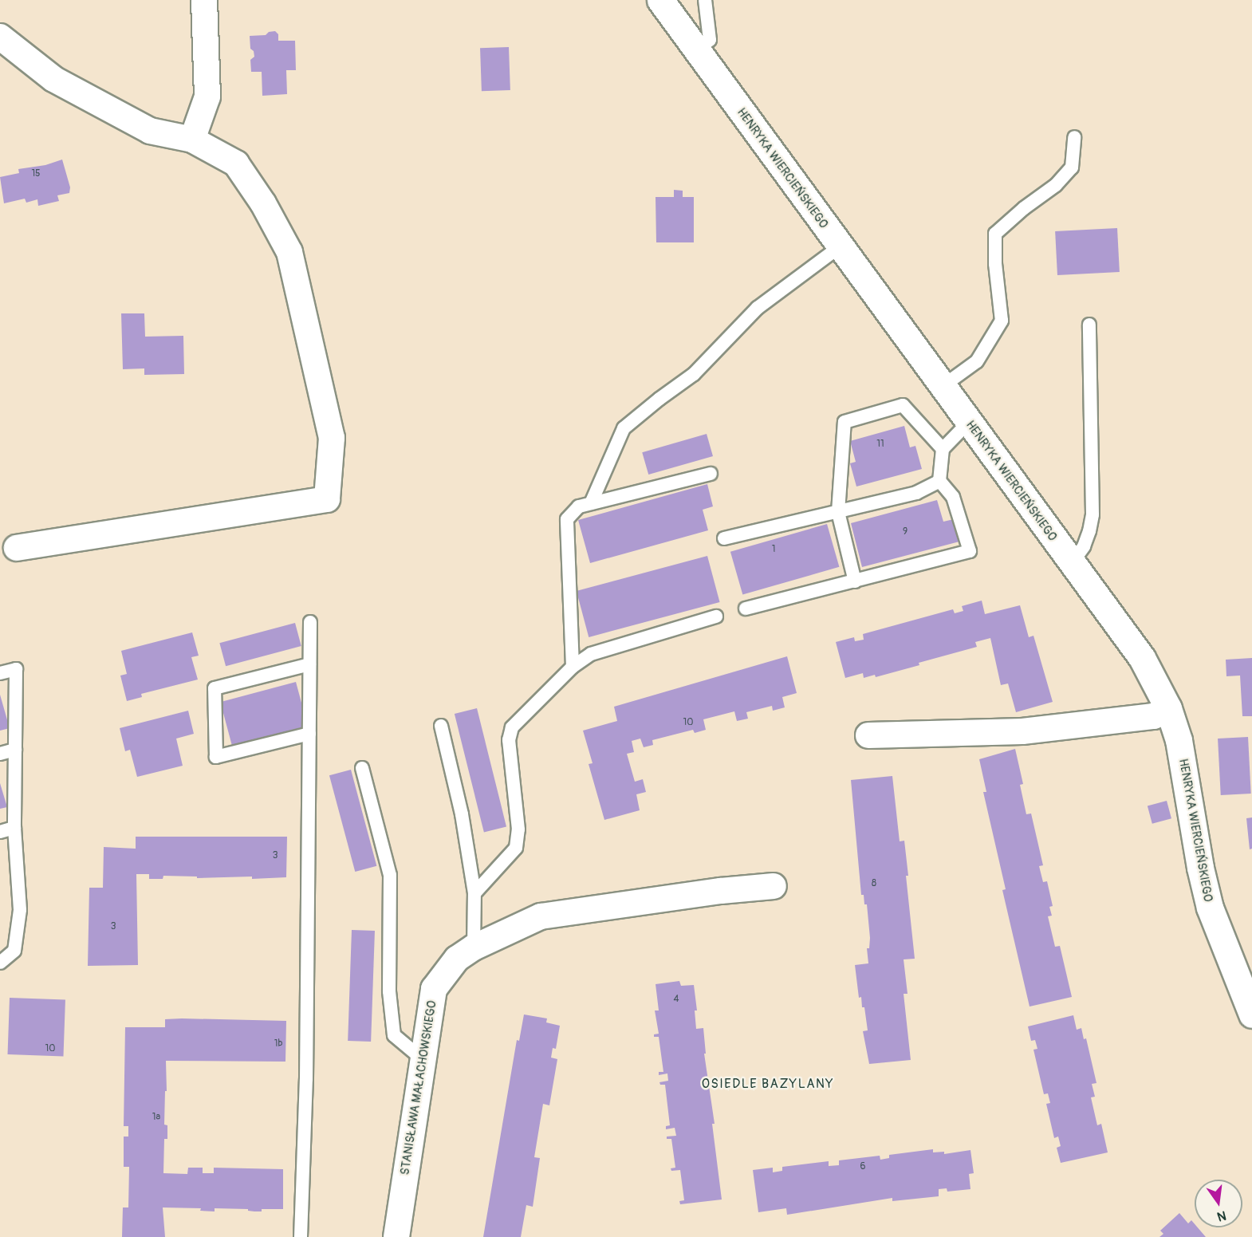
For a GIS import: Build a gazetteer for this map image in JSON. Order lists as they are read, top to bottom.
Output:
{
  "streets": {
    "street": ["HENRYKA WIERCIEŃSKIEGO", "STANISŁAWA MAŁACHOWSKIEGO"]
  },
  "districts": ["OSIEDLE BAZYLANY"],
  "house_numbers": [
    "15",
    "11",
    "9",
    "1",
    "10",
    "3",
    "8",
    "3",
    "4",
    "1b",
    "10",
    "1a",
    "6"
  ],
  "north": "bottom"
}
